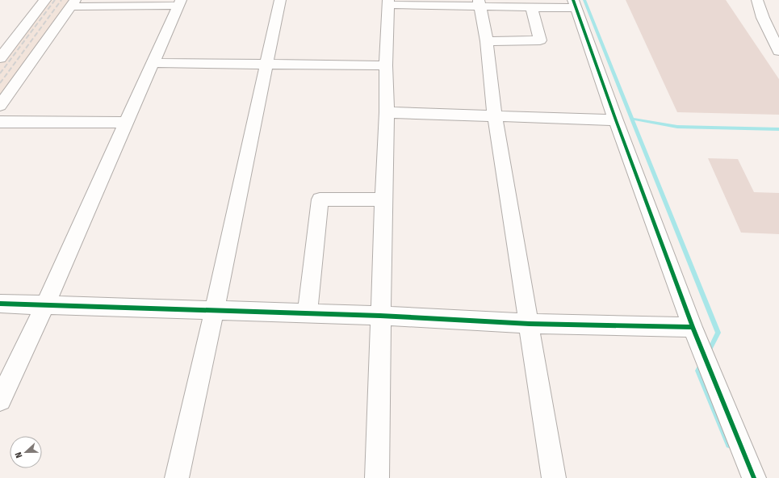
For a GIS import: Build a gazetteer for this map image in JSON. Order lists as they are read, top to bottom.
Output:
{
  "north": "left"
}
